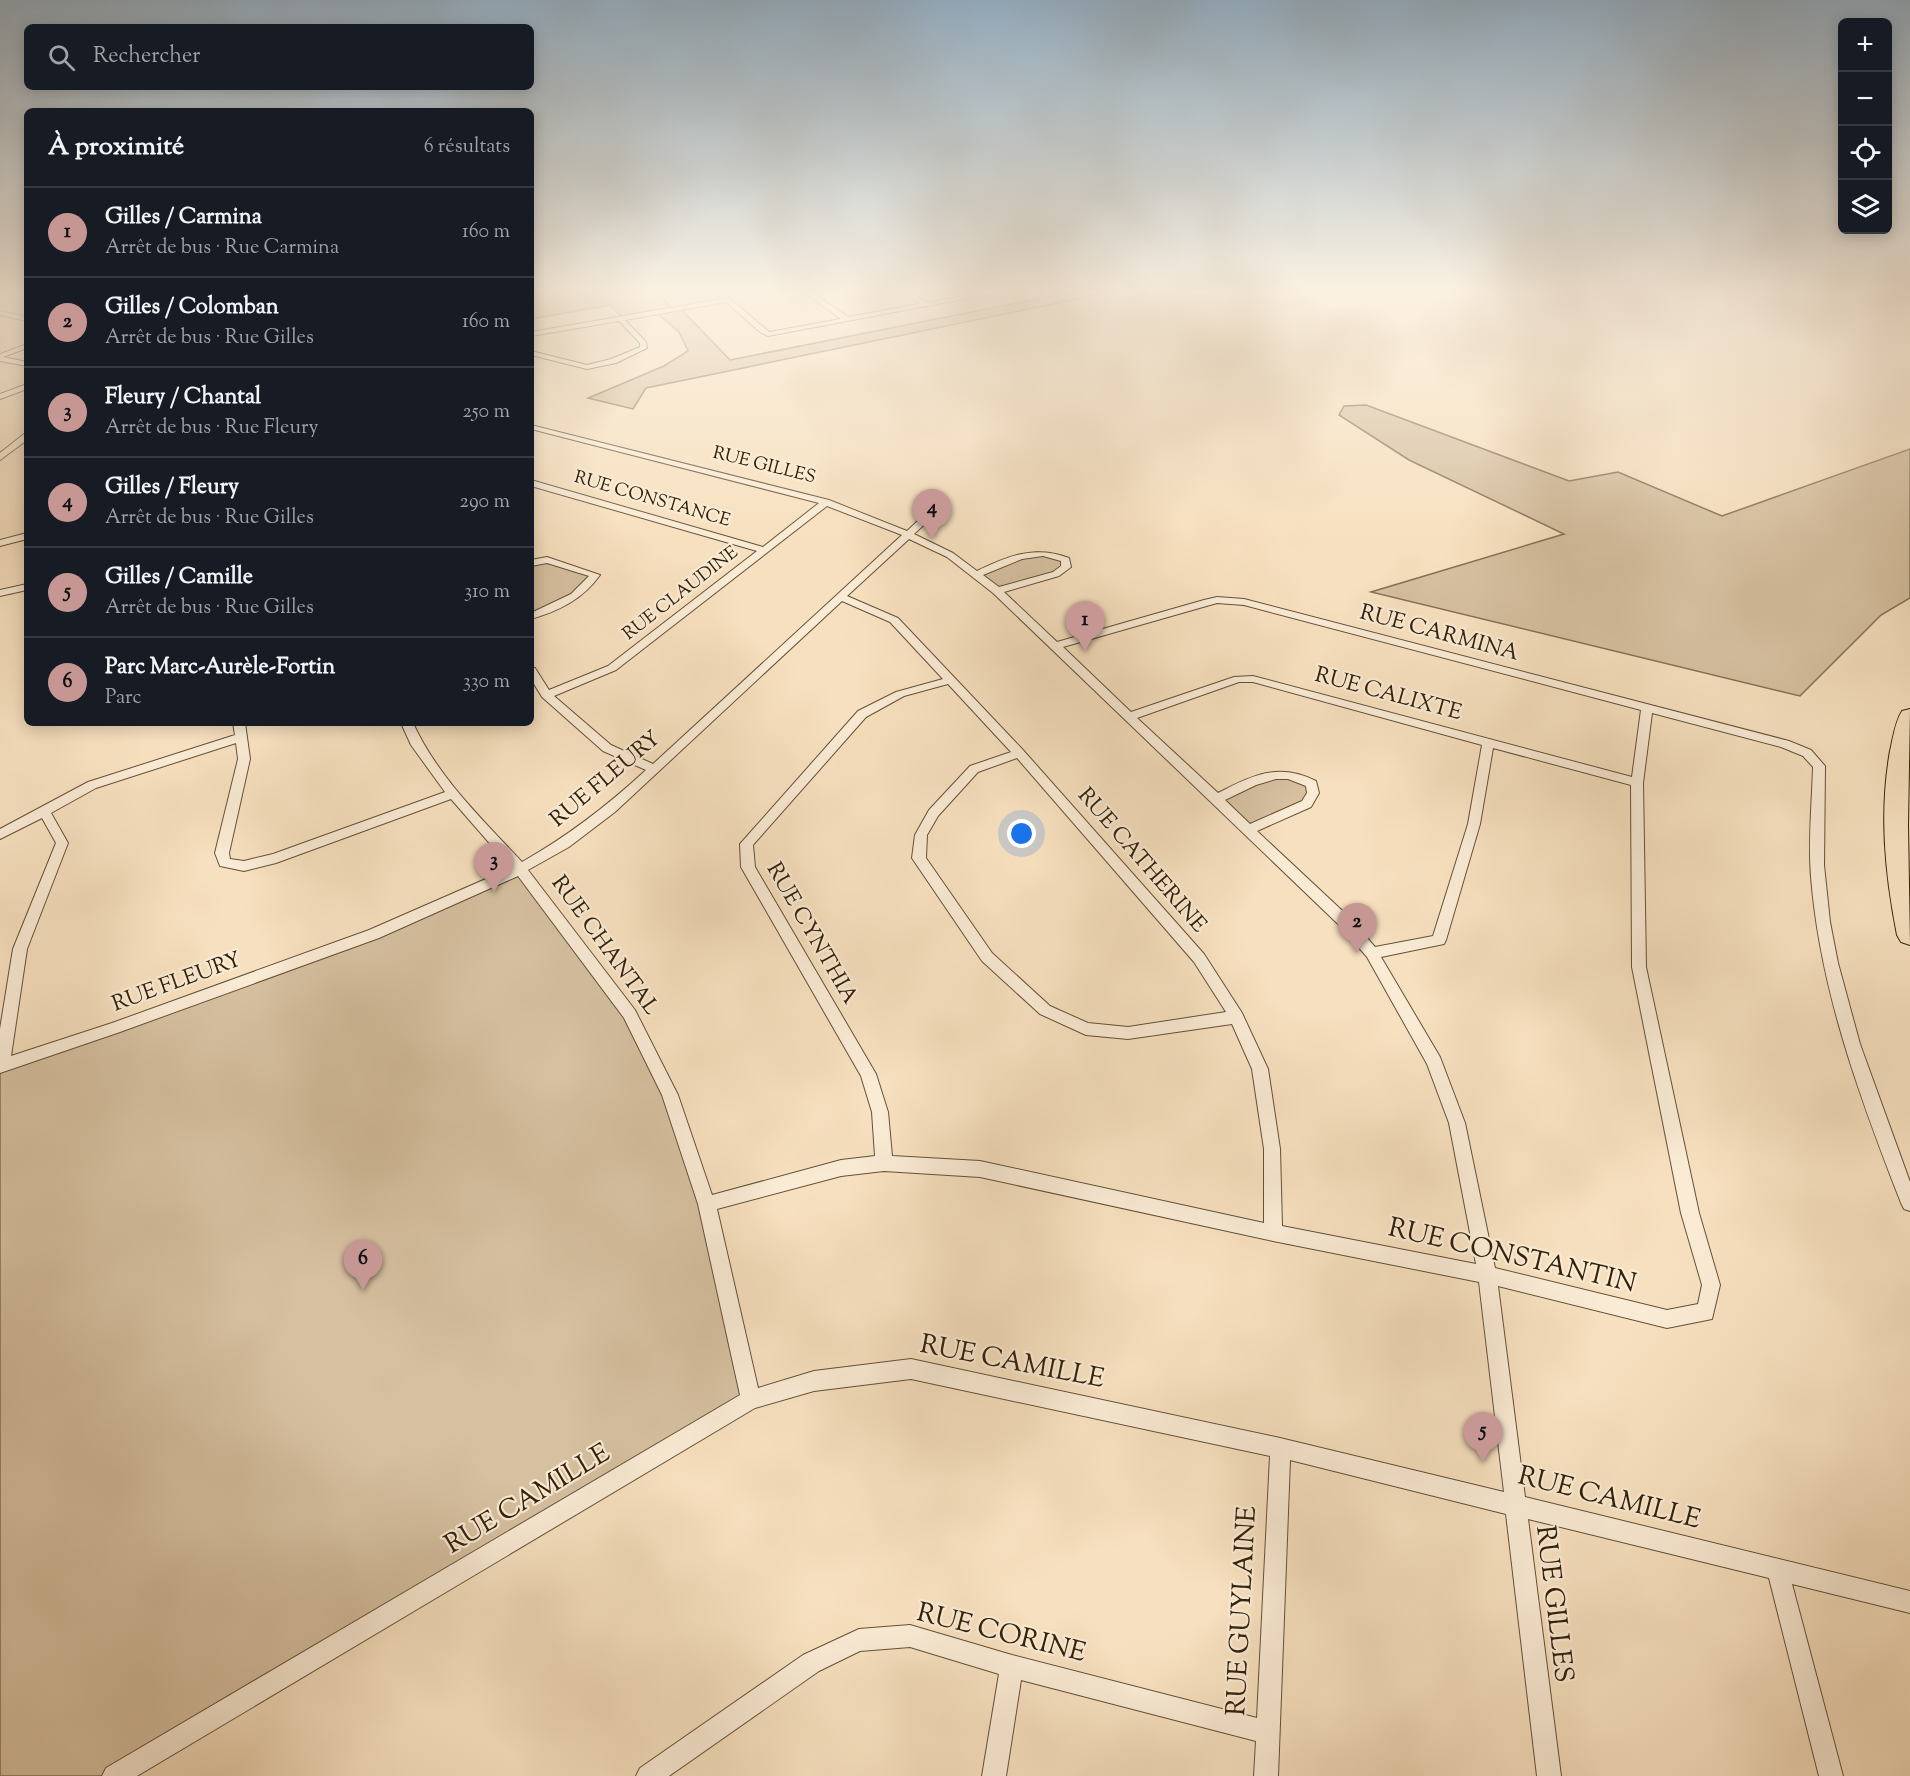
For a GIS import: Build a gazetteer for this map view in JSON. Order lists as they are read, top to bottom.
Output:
{
  "streets": {
    "street": [
      "RUE GILLES",
      "RUE CONSTANCE",
      "RUE CLAUDINE",
      "RUE CARMINA",
      "RUE CALIXTE",
      "RUE FLEURY",
      "RUE CATHERINE",
      "RUE CYNTHIA",
      "RUE CHANTAL",
      "RUE CONSTANTIN",
      "RUE CAMILLE",
      "RUE GUYLAINE",
      "RUE CORINE"
    ]
  },
  "crossings": [
    ["RUE GILLES", "RUE CLAUDINE"],
    ["RUE GILLES", "RUE CARMINA"],
    ["RUE GILLES", "RUE CALIXTE"],
    ["RUE GILLES", "RUE FLEURY"],
    ["RUE GILLES", "RUE CONSTANTIN"],
    ["RUE GILLES", "RUE CAMILLE"],
    ["RUE CONSTANCE", "RUE CLAUDINE"],
    ["RUE CARMINA", "RUE CONSTANTIN"],
    ["RUE CALIXTE", "RUE CONSTANTIN"],
    ["RUE FLEURY", "RUE CATHERINE"],
    ["RUE FLEURY", "RUE CHANTAL"],
    ["RUE CATHERINE", "RUE CYNTHIA"],
    ["RUE CATHERINE", "RUE CONSTANTIN"],
    ["RUE CYNTHIA", "RUE CONSTANTIN"],
    ["RUE CHANTAL", "RUE CONSTANTIN"],
    ["RUE CHANTAL", "RUE CAMILLE"],
    ["RUE CAMILLE", "RUE GUYLAINE"],
    ["RUE GUYLAINE", "RUE CORINE"]
  ],
  "page": {
    "map_buttons": ["+", "−"],
    "search": "Rechercher",
    "heading": ["À proximité", "6 résultats"],
    "list": [
      {
        "mark": "1",
        "name": "Gilles / Carmina",
        "note": "Arrêt de bus · Rue Carmina",
        "value": "160 m"
      },
      {
        "mark": "2",
        "name": "Gilles / Colomban",
        "note": "Arrêt de bus · Rue Gilles",
        "value": "160 m"
      },
      {
        "mark": "3",
        "name": "Fleury / Chantal",
        "note": "Arrêt de bus · Rue Fleury",
        "value": "250 m"
      },
      {
        "mark": "4",
        "name": "Gilles / Fleury",
        "note": "Arrêt de bus · Rue Gilles",
        "value": "290 m"
      },
      {
        "mark": "5",
        "name": "Gilles / Camille",
        "note": "Arrêt de bus · Rue Gilles",
        "value": "310 m"
      },
      {
        "mark": "6",
        "name": "Parc Marc-Aurèle-Fortin",
        "note": "Parc",
        "value": "330 m"
      }
    ],
    "pins": [
      "4",
      "1",
      "3",
      "2",
      "6",
      "5"
    ]
  }
}
